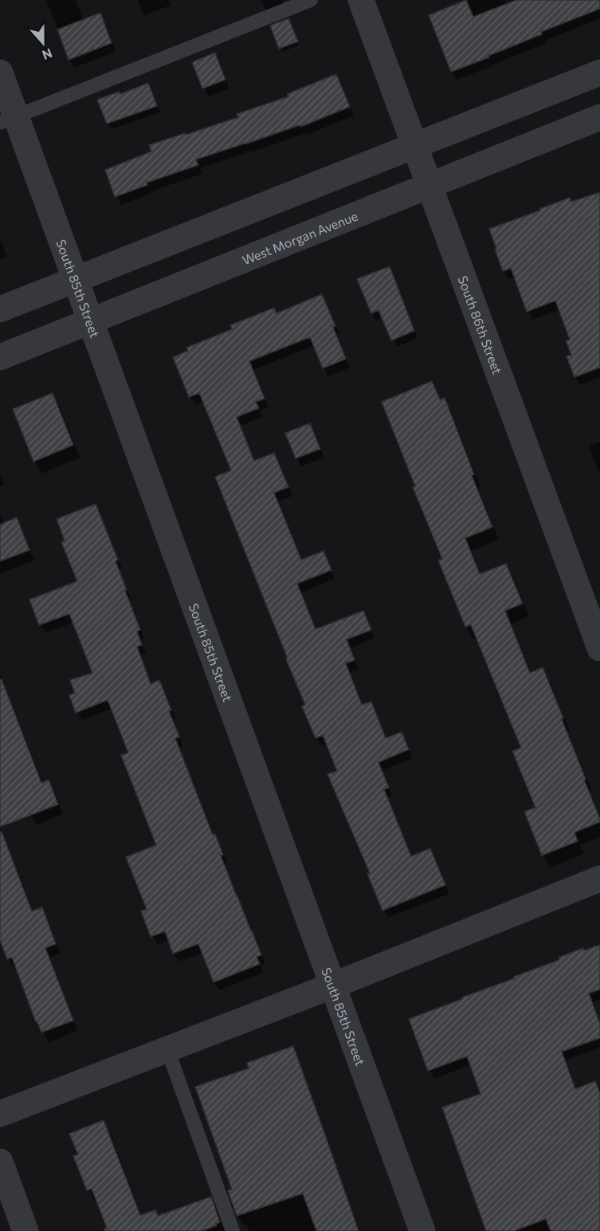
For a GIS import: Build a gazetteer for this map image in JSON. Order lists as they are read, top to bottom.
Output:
{
  "streets": {
    "street": ["West Morgan Avenue", "South 85th Street", "South 86th Street"]
  },
  "crossings": [
    ["West Morgan Avenue", "South 85th Street"],
    ["West Morgan Avenue", "South 86th Street"]
  ],
  "north": "bottom"
}
